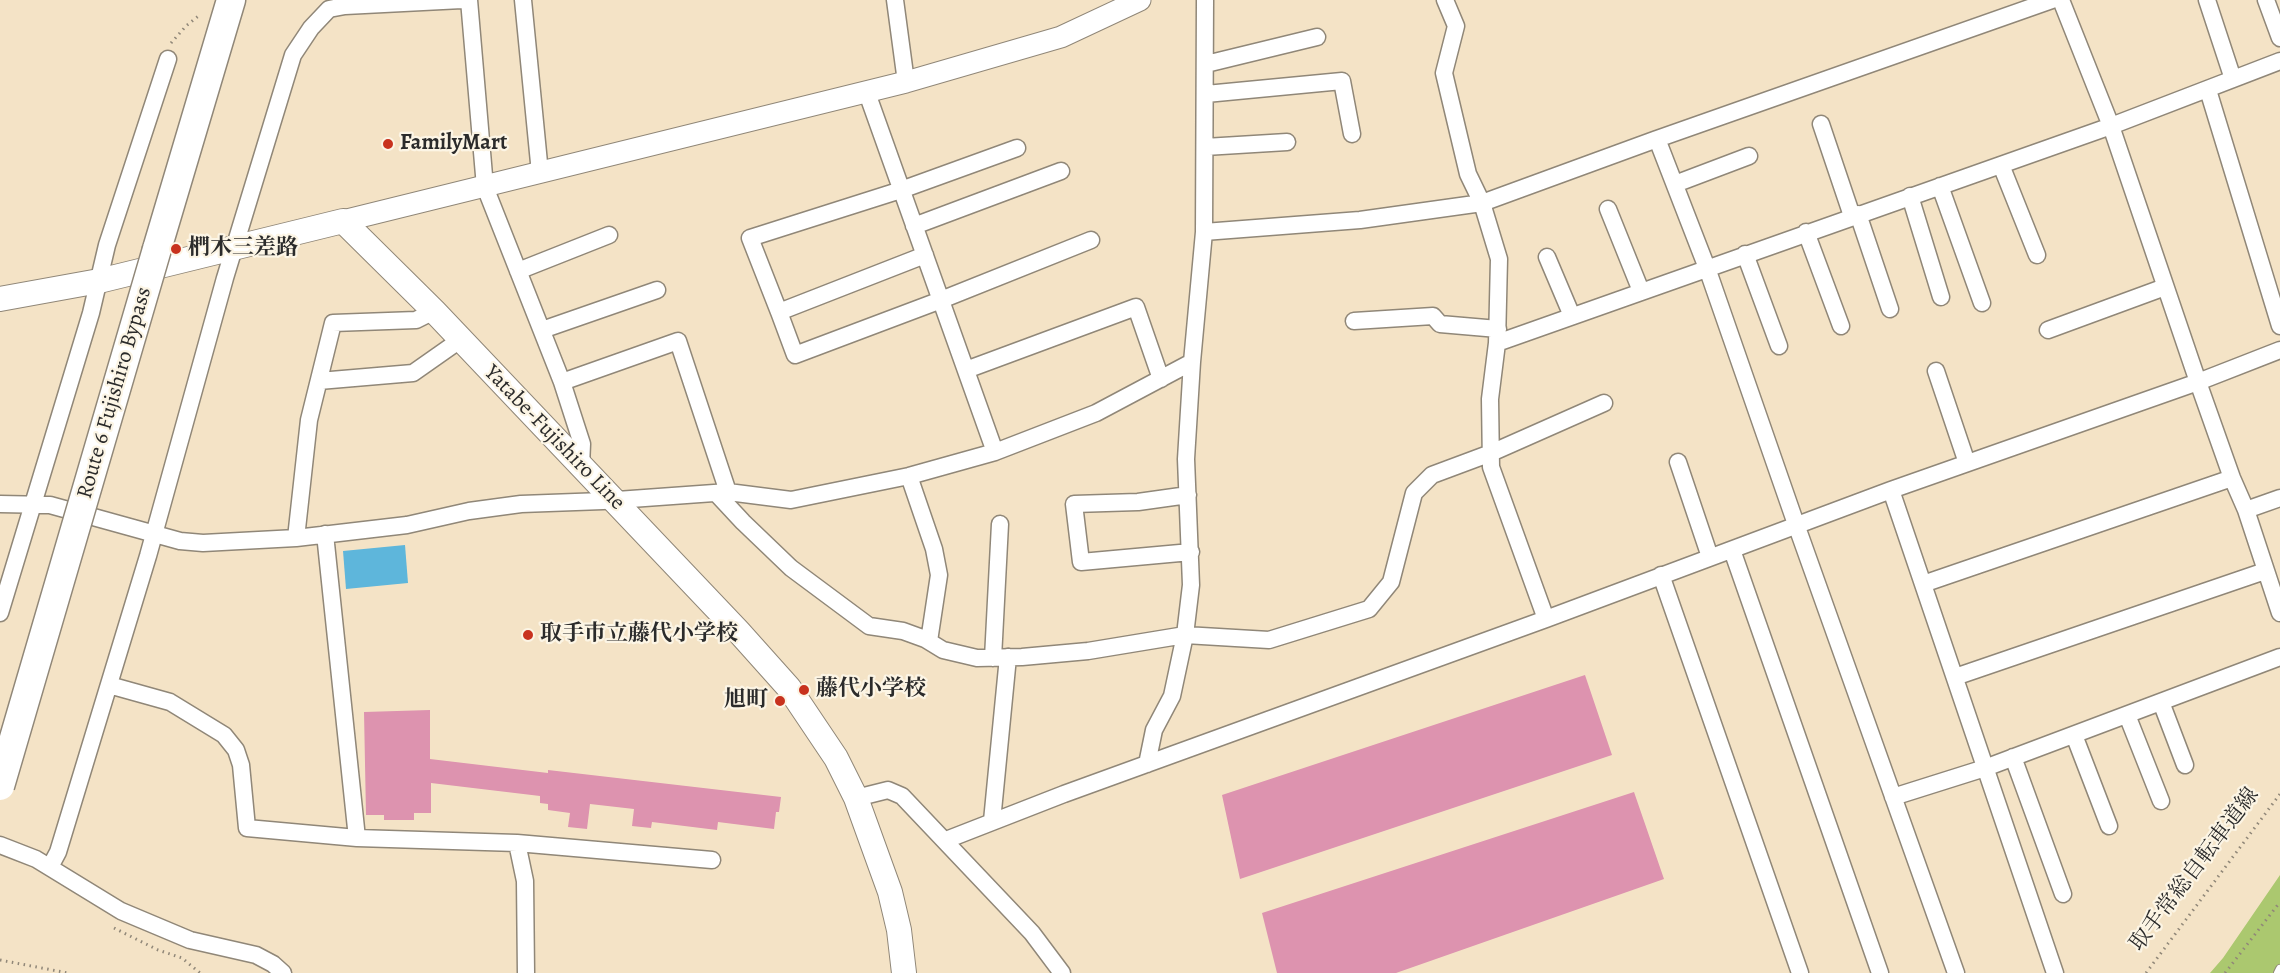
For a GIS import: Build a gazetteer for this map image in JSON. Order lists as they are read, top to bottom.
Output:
{
  "streets": {
    "highway": ["Route 6 Fujishiro Bypass"],
    "main road": ["Yatabe-Fujishiro Line"],
    "path": ["取手常総自転車道線"]
  },
  "places": [
    "FamilyMart",
    "椚木三差路",
    "取手市立藤代小学校",
    "藤代小学校",
    "旭町"
  ]
}
